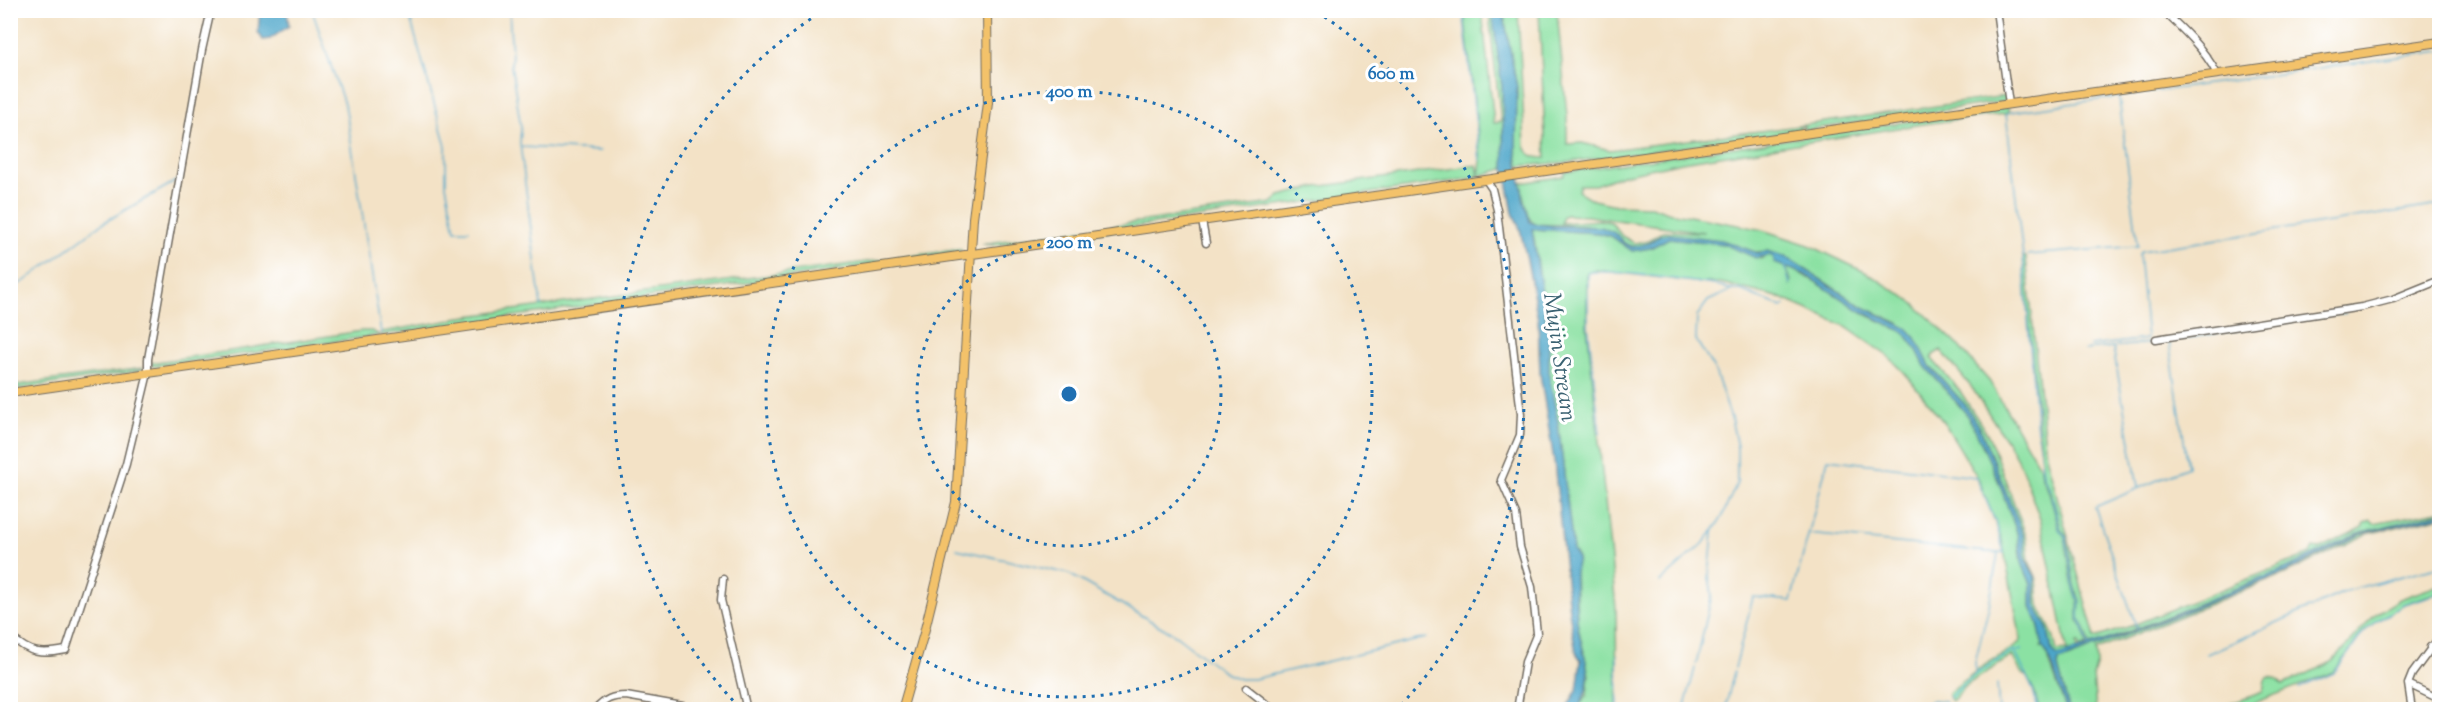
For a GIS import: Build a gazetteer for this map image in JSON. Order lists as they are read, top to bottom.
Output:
{
  "water": ["Mujin Stream"],
  "rings": ["600 m", "400 m", "200 m"]
}
